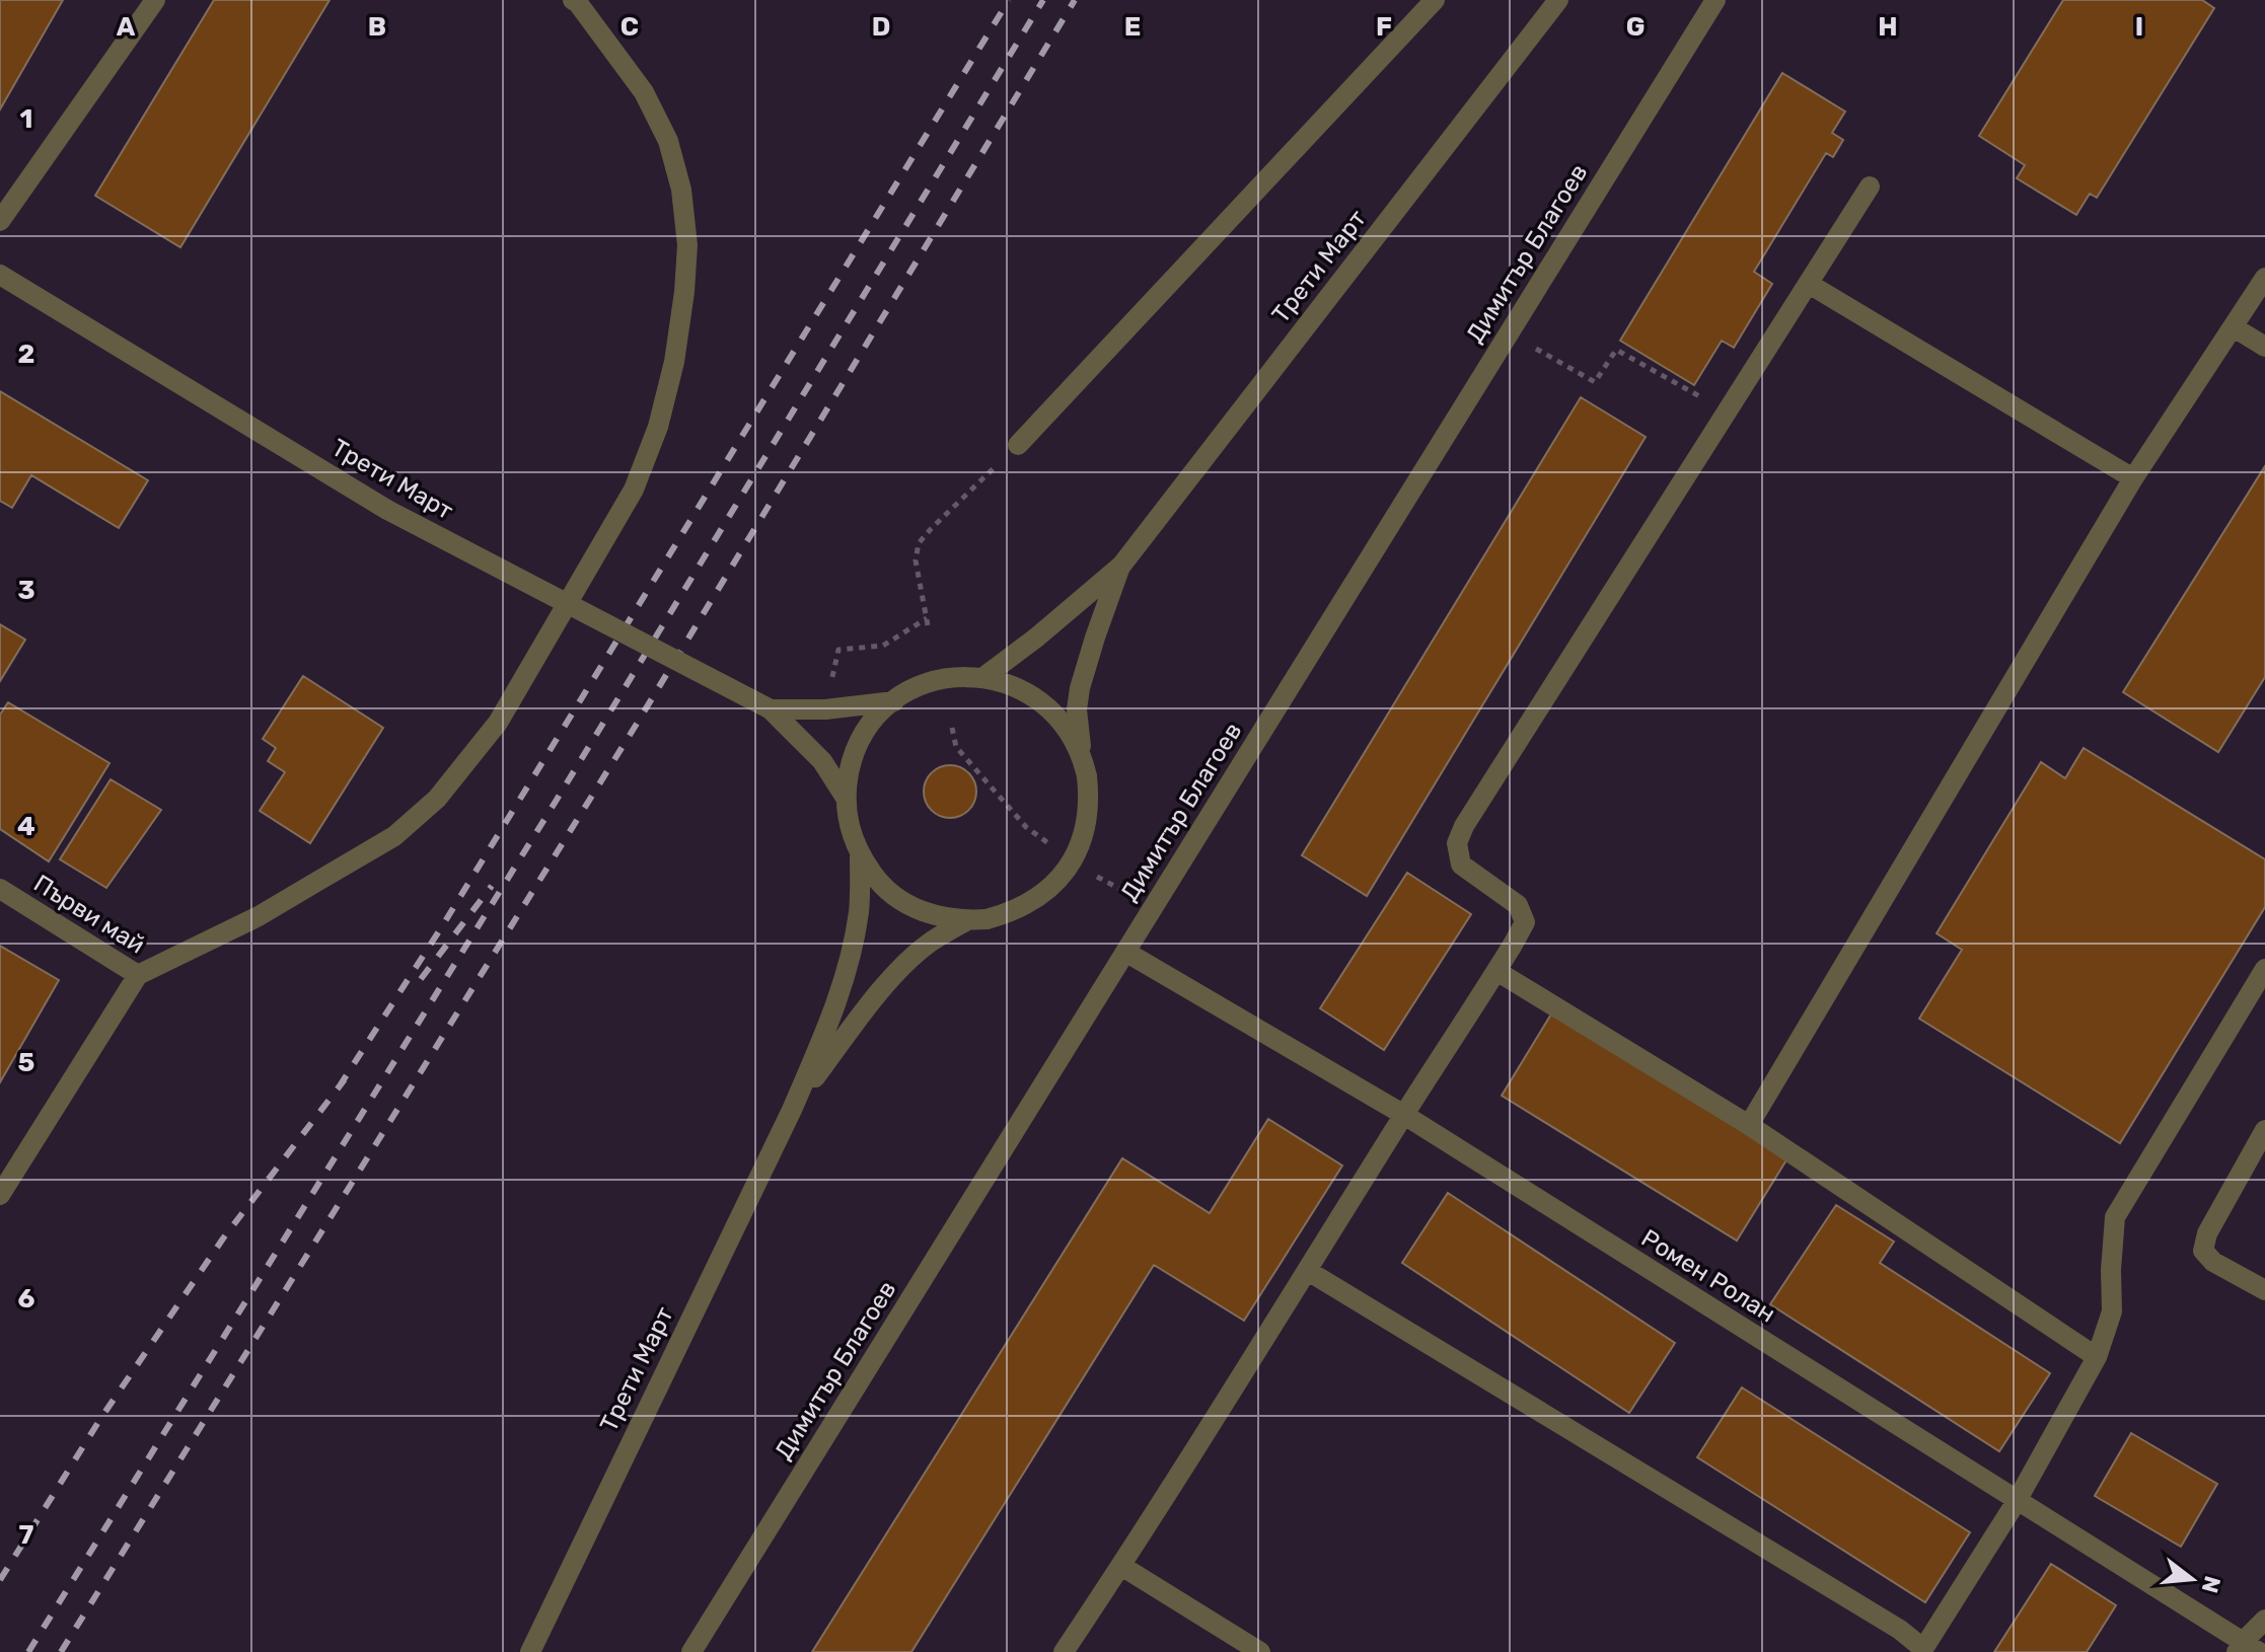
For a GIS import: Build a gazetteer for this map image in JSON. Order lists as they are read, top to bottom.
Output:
{
  "streets": {
    "street": [
      "Димитър Благоев",
      "Трети Март",
      "Първи май",
      "Ромен Ролан"
    ]
  },
  "crossings": [
    ["Димитър Благоев", "Ромен Ролан"]
  ],
  "north": "right",
  "grid": {
    "columns": [
      "A",
      "B",
      "C",
      "D",
      "E",
      "F",
      "G",
      "H",
      "I"
    ],
    "rows": [
      "1",
      "2",
      "3",
      "4",
      "5",
      "6",
      "7"
    ]
  }
}
